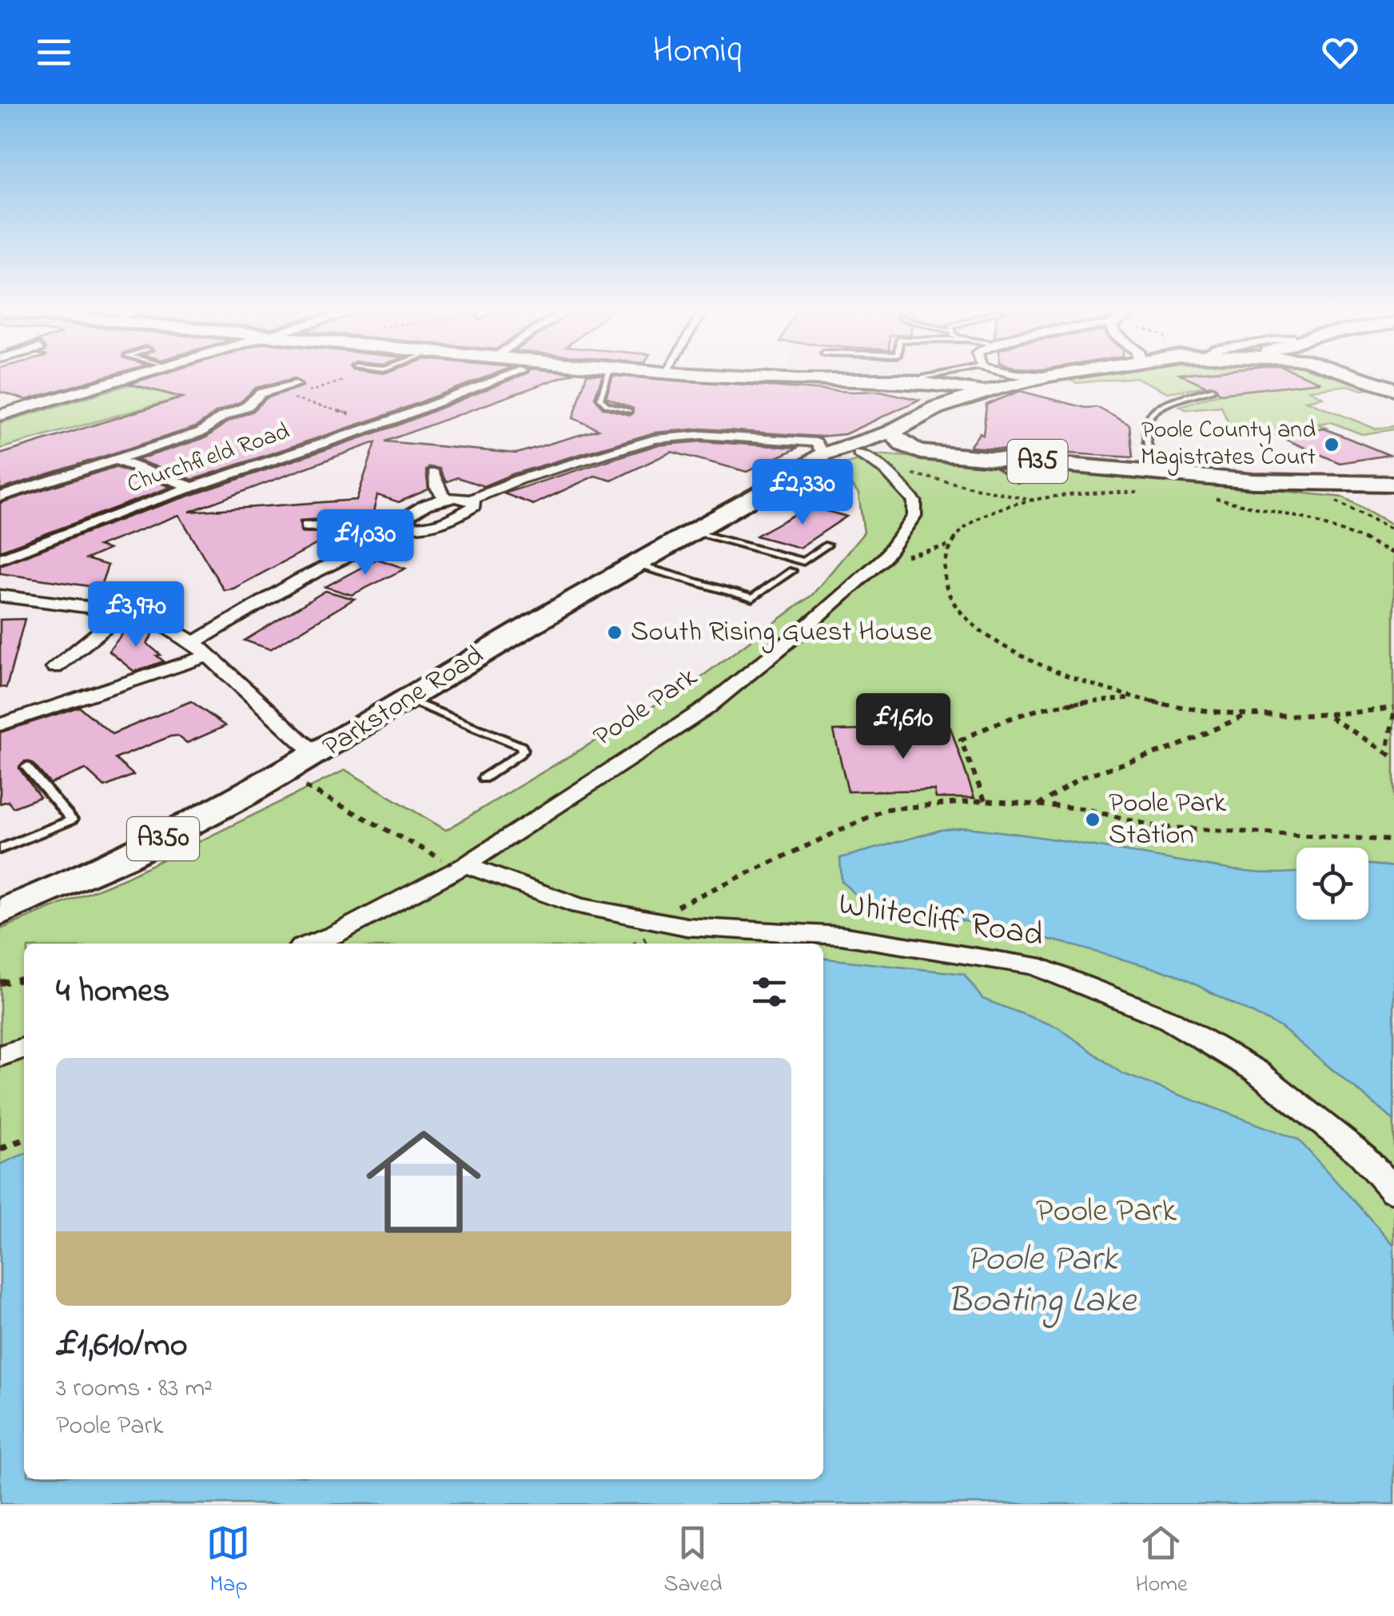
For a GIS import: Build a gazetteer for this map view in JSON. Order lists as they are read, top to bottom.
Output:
{
  "streets": {
    "highway": ["A35", "Parkstone Road"],
    "main road": ["A350"],
    "street": ["Churchfield Road", "Poole Park", "Whitecliff Road"]
  },
  "crossings": [
    ["A35", "Parkstone Road"],
    ["Parkstone Road", "Poole Park"],
    ["Poole Park", "Whitecliff Road"]
  ],
  "water": ["Poole Park Boating Lake"],
  "parks": ["Poole Park"],
  "places": ["Poole County and Magistrates Court", "South Rising Guest House", "Poole Park Station"],
  "page": {
    "header": "Homiq",
    "price": [
      "£2,330",
      "£1,030",
      "£3,970",
      "£1,610"
    ],
    "heading": "4 homes",
    "list": [
      {
        "name": "£1,610/mo",
        "note": "3 rooms · 83 m² · Poole Park"
      }
    ],
    "tabs": ["Map", "Saved", "Home"]
  }
}
